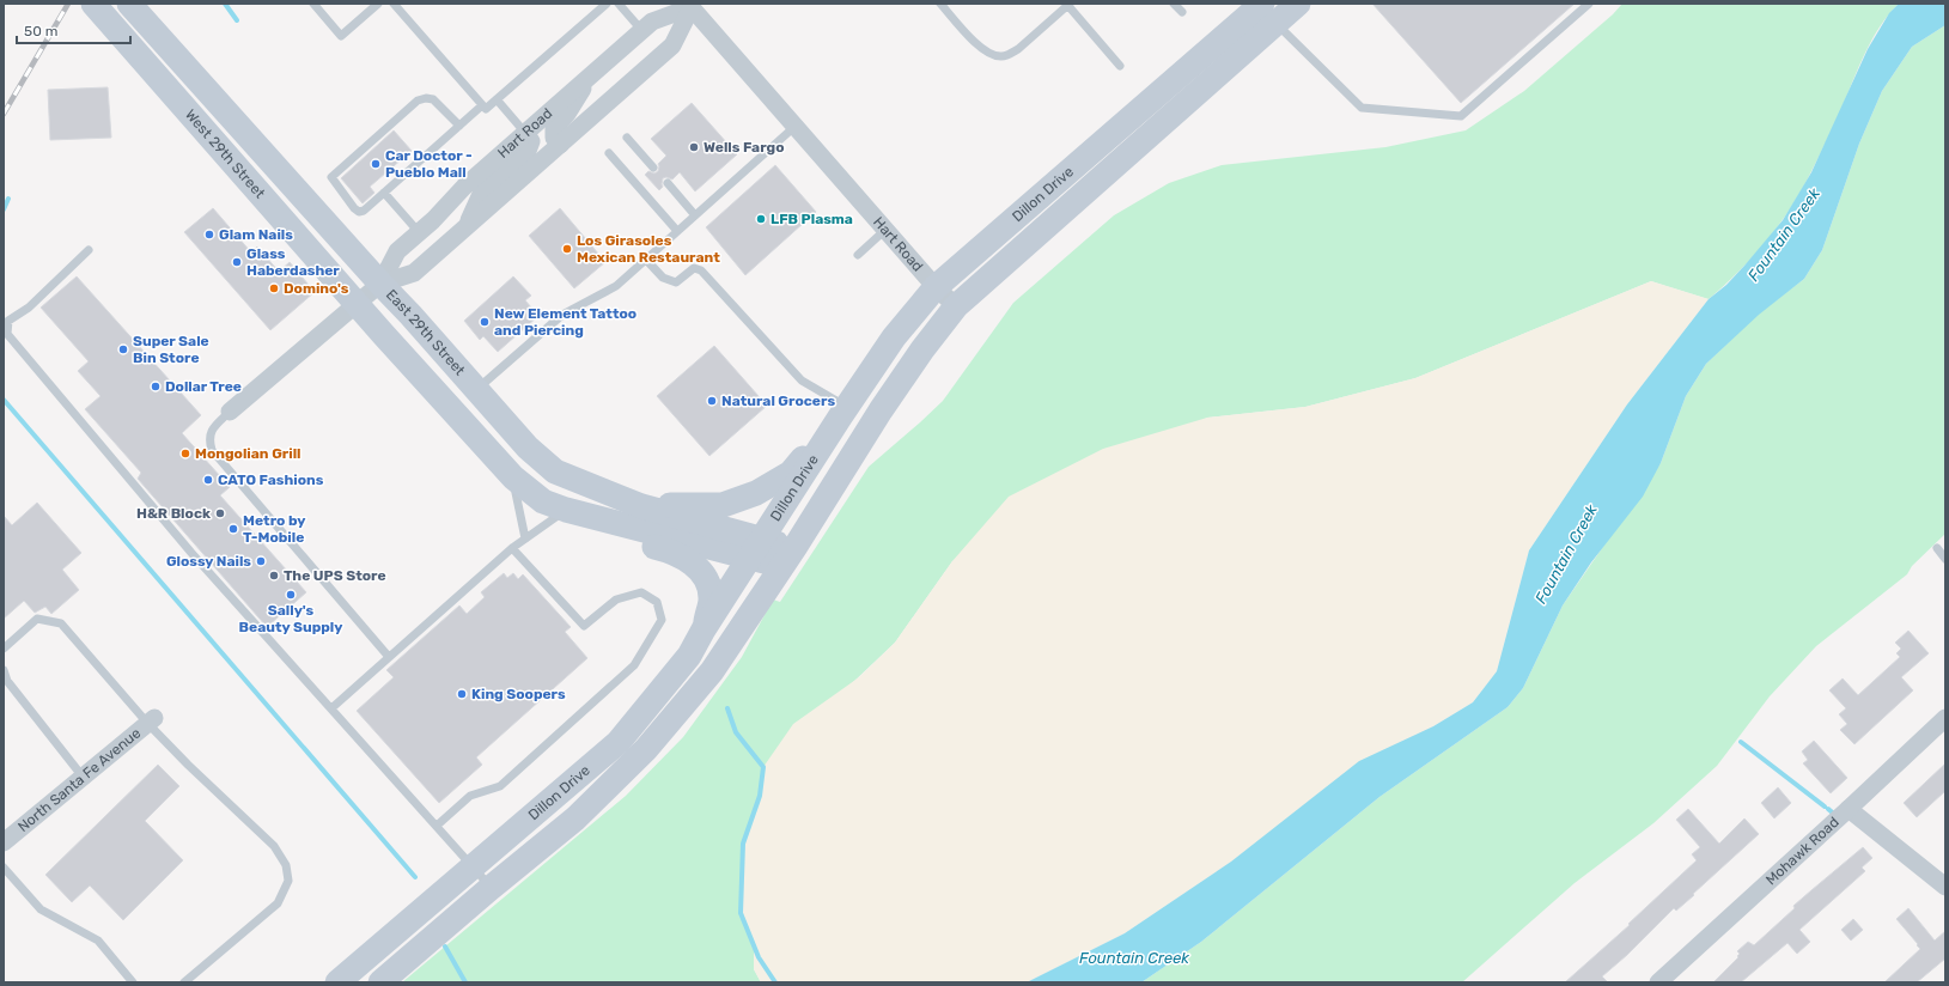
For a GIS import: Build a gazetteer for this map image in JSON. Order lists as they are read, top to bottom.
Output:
{
  "streets": {
    "main road": ["West 29th Street", "Dillon Drive", "East 29th Street"],
    "street": ["Hart Road", "North Santa Fe Avenue", "Mohawk Road"]
  },
  "crossings": [
    ["Hart Road", "West 29th Street"],
    ["Hart Road", "Dillon Drive"],
    ["Hart Road", "East 29th Street"],
    ["West 29th Street", "East 29th Street"],
    ["Dillon Drive", "East 29th Street"]
  ],
  "water": ["Fountain Creek"],
  "places": [
    "Wells Fargo",
    "Car Doctor - Pueblo Mall",
    "LFB Plasma",
    "Glam Nails",
    "Los Girasoles Mexican Restaurant",
    "Glass Haberdasher",
    "Domino's",
    "New Element Tattoo and Piercing",
    "Super Sale Bin Store",
    "Dollar Tree",
    "Natural Grocers",
    "Mongolian Grill",
    "CATO Fashions",
    "H&R Block",
    "Metro by T-Mobile",
    "Glossy Nails",
    "The UPS Store",
    "Sally's Beauty Supply",
    "King Soopers"
  ],
  "scale_bar": "50 m"
}
